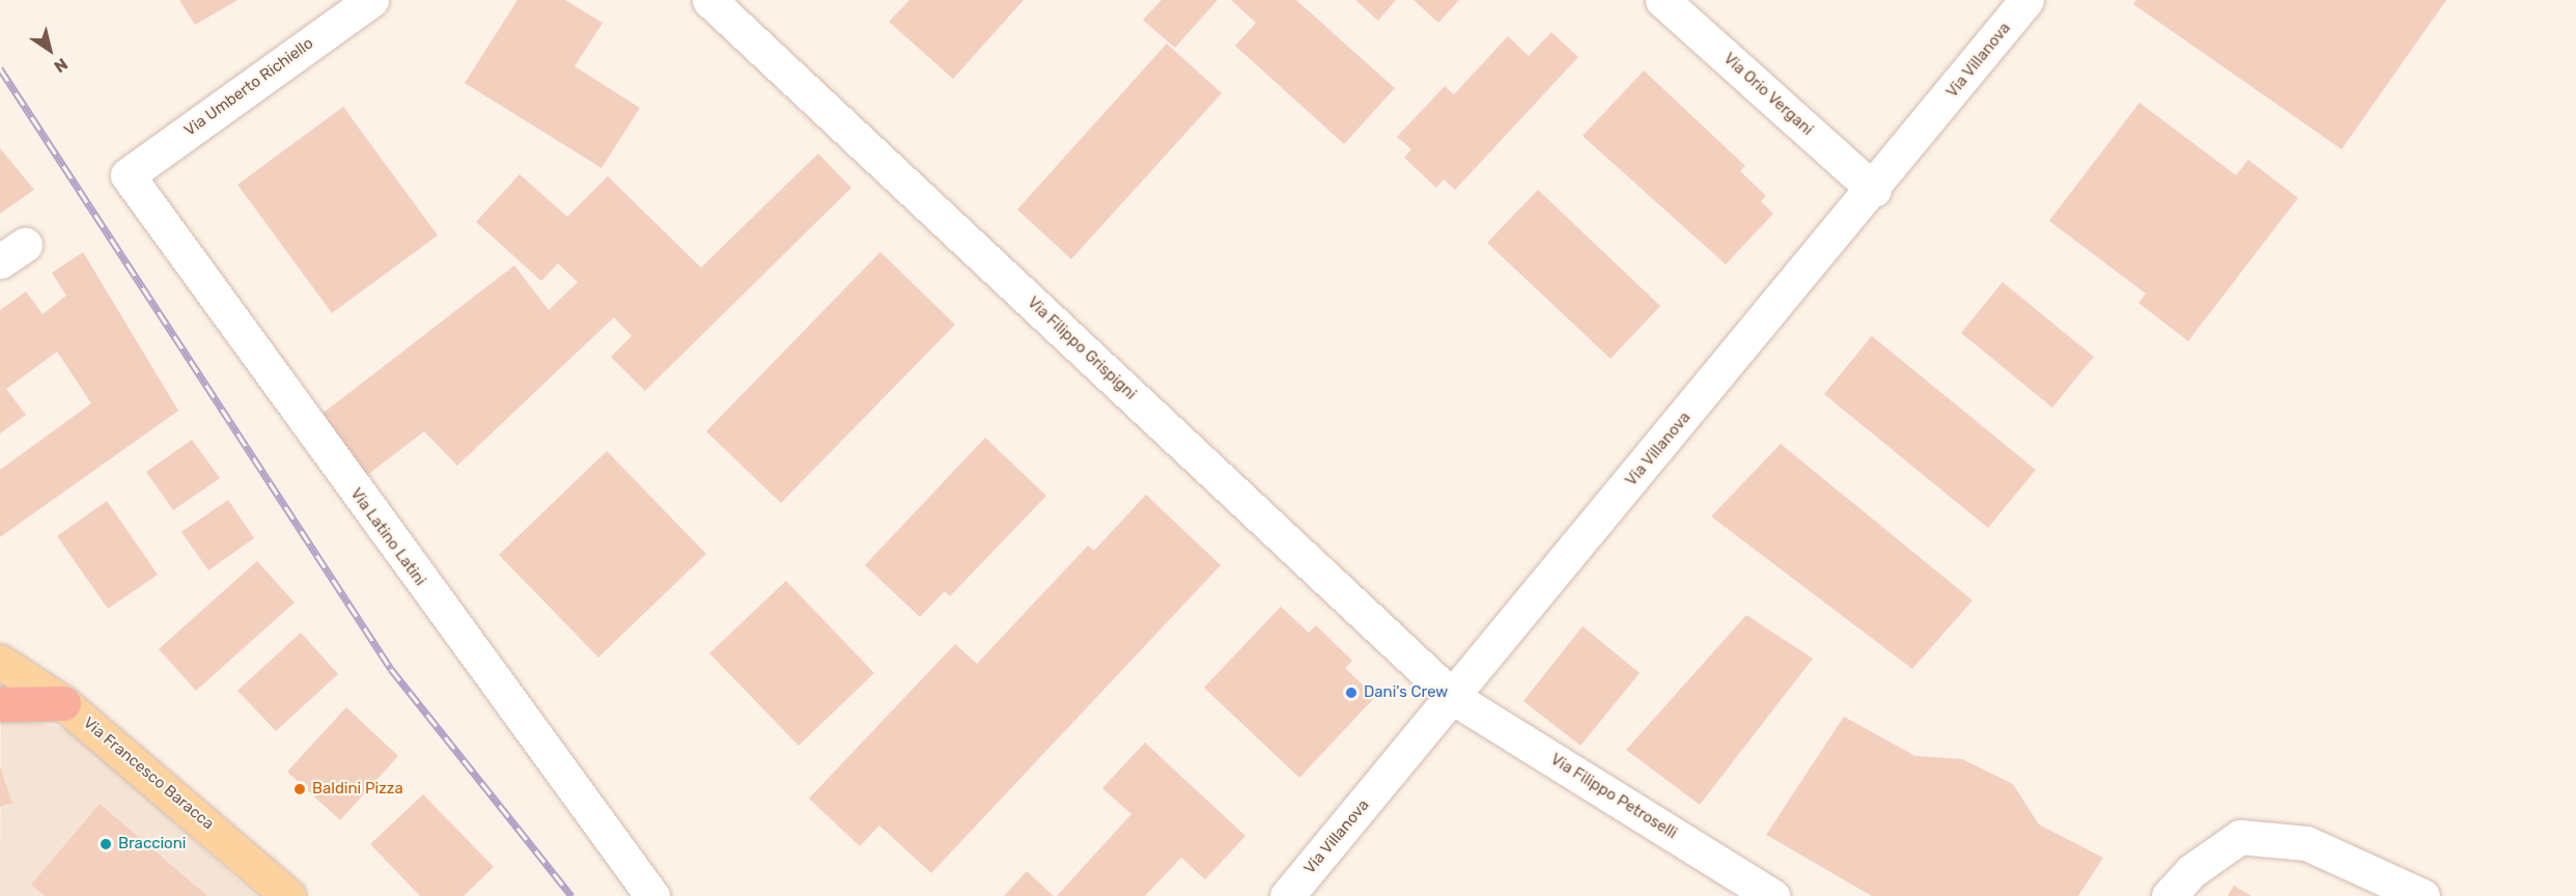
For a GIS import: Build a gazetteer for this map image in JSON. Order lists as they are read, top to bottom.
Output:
{
  "streets": {
    "main road": ["Via Francesco Baracca"],
    "street": [
      "Via Villanova",
      "Via Umberto Richiello",
      "Via Orio Vergani",
      "Via Filippo Grispigni",
      "Via Latino Latini",
      "Via Filippo Petroselli"
    ]
  },
  "crossings": [
    ["Via Villanova", "Via Orio Vergani"],
    ["Via Villanova", "Via Filippo Grispigni"],
    ["Via Villanova", "Via Filippo Petroselli"],
    ["Via Umberto Richiello", "Via Latino Latini"],
    ["Via Filippo Grispigni", "Via Filippo Petroselli"]
  ],
  "places": ["Dani's Crew", "Baldini Pizza", "Braccioni"],
  "north": "bottom right"
}
